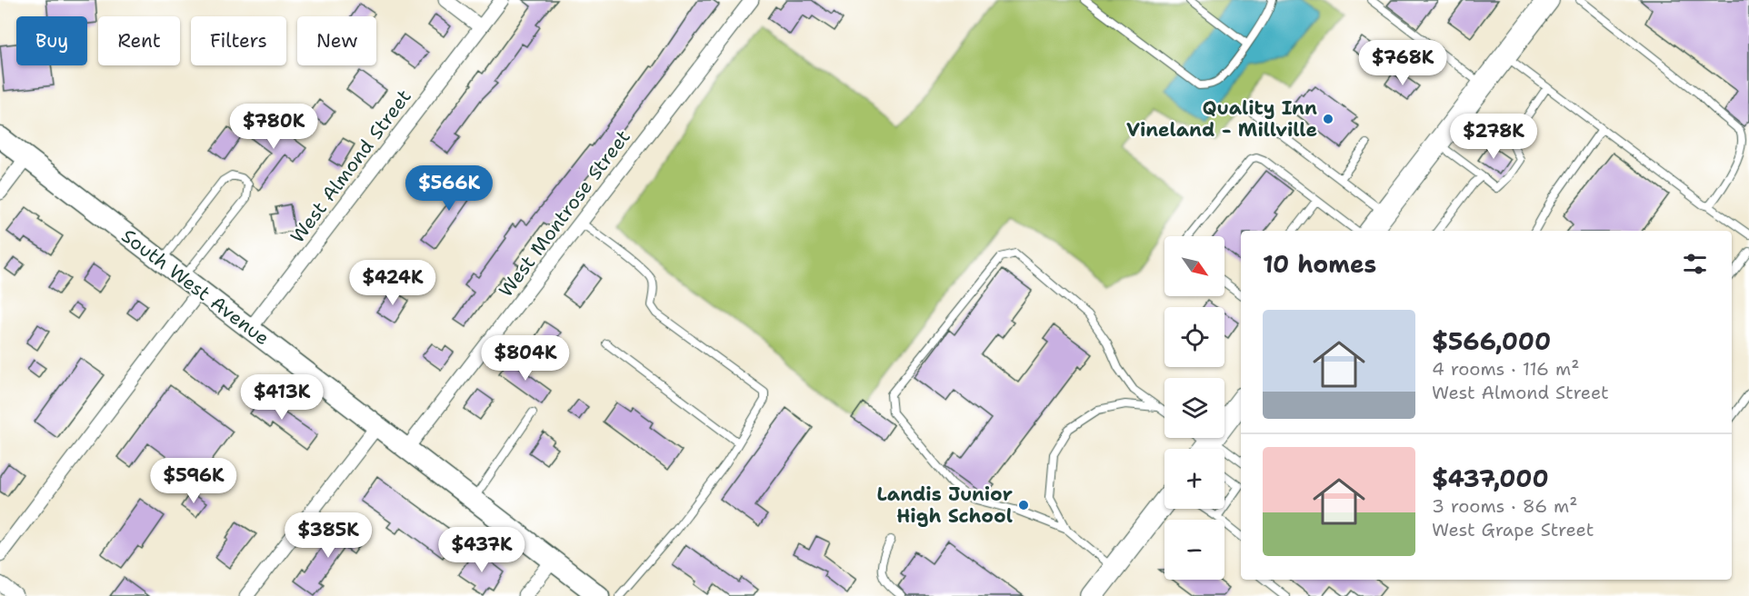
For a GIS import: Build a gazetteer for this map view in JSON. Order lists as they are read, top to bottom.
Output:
{
  "streets": {
    "street": ["West Almond Street", "West Montrose Street", "South West Avenue"]
  },
  "crossings": [
    ["West Almond Street", "South West Avenue"],
    ["West Montrose Street", "South West Avenue"]
  ],
  "places": ["Quality Inn Vineland - Millville", "Landis Junior High School"],
  "north": "bottom right",
  "page": {
    "chip": [
      "Buy",
      "Rent",
      "Filters",
      "New"
    ],
    "price": [
      "$768K",
      "$780K",
      "$278K",
      "$566K",
      "$424K",
      "$804K",
      "$413K",
      "$596K",
      "$385K",
      "$437K"
    ],
    "heading": "10 homes",
    "map_buttons": ["+", "−"],
    "list": [
      {
        "name": "$566,000",
        "note": "4 rooms · 116 m² · West Almond Street"
      },
      {
        "name": "$437,000",
        "note": "3 rooms · 86 m² · West Grape Street"
      }
    ]
  }
}
